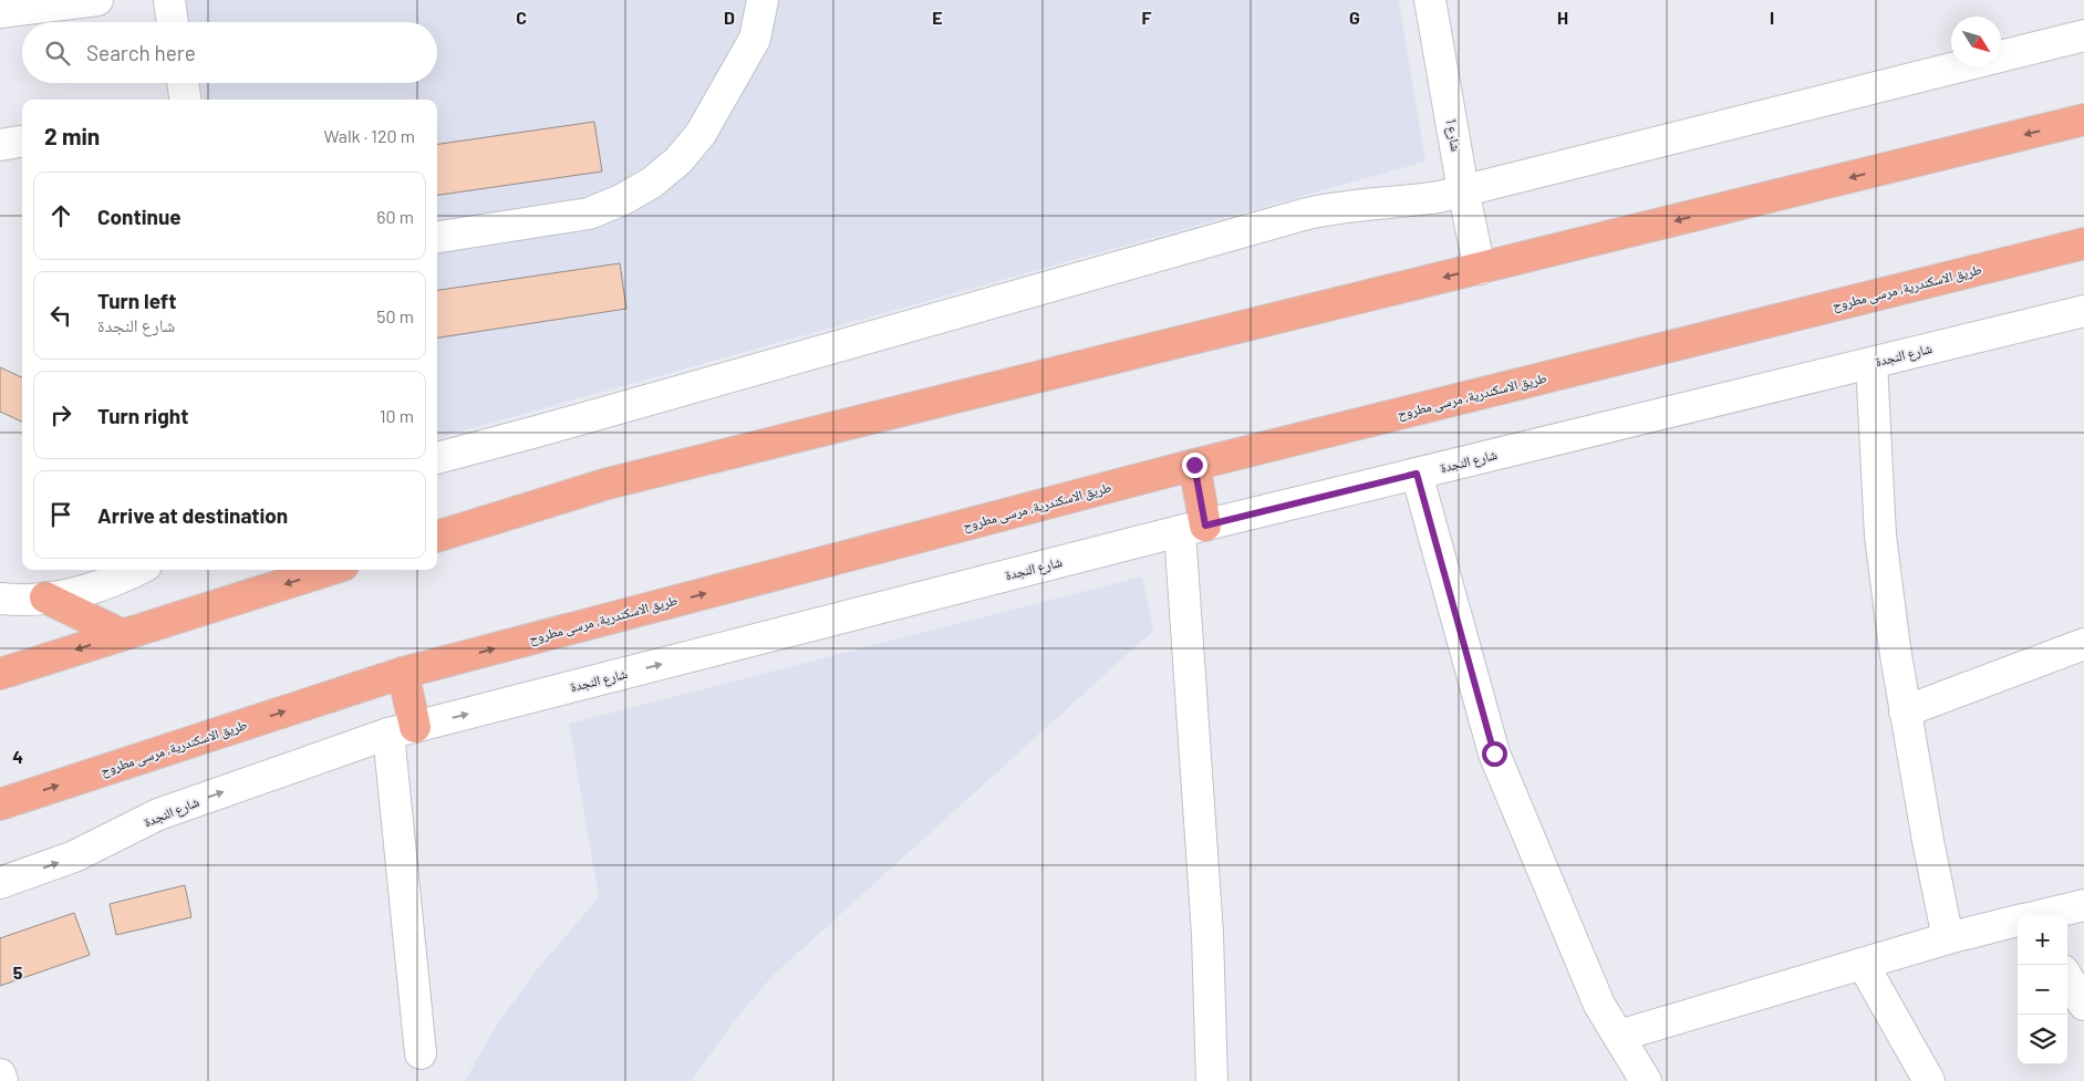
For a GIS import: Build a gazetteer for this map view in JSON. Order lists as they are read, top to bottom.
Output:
{
  "streets": {
    "main road": ["طريق الاسكندرية, مرسى مطروح"],
    "street": ["شارع 1", "شارع النجدة"]
  },
  "north": "bottom right",
  "page": {
    "search": "Search here",
    "heading": ["2 min", "Walk · 120 m"],
    "list": [
      ["Continue", "60 m"],
      ["Turn left", "شارع النجدة", "50 m"],
      ["Turn right", "10 m"],
      "Arrive at destination"
    ],
    "map_buttons": ["+", "−"]
  },
  "grid": {
    "columns": [
      "C",
      "D",
      "E",
      "F",
      "G",
      "H",
      "I"
    ],
    "rows": ["4", "5"]
  }
}
